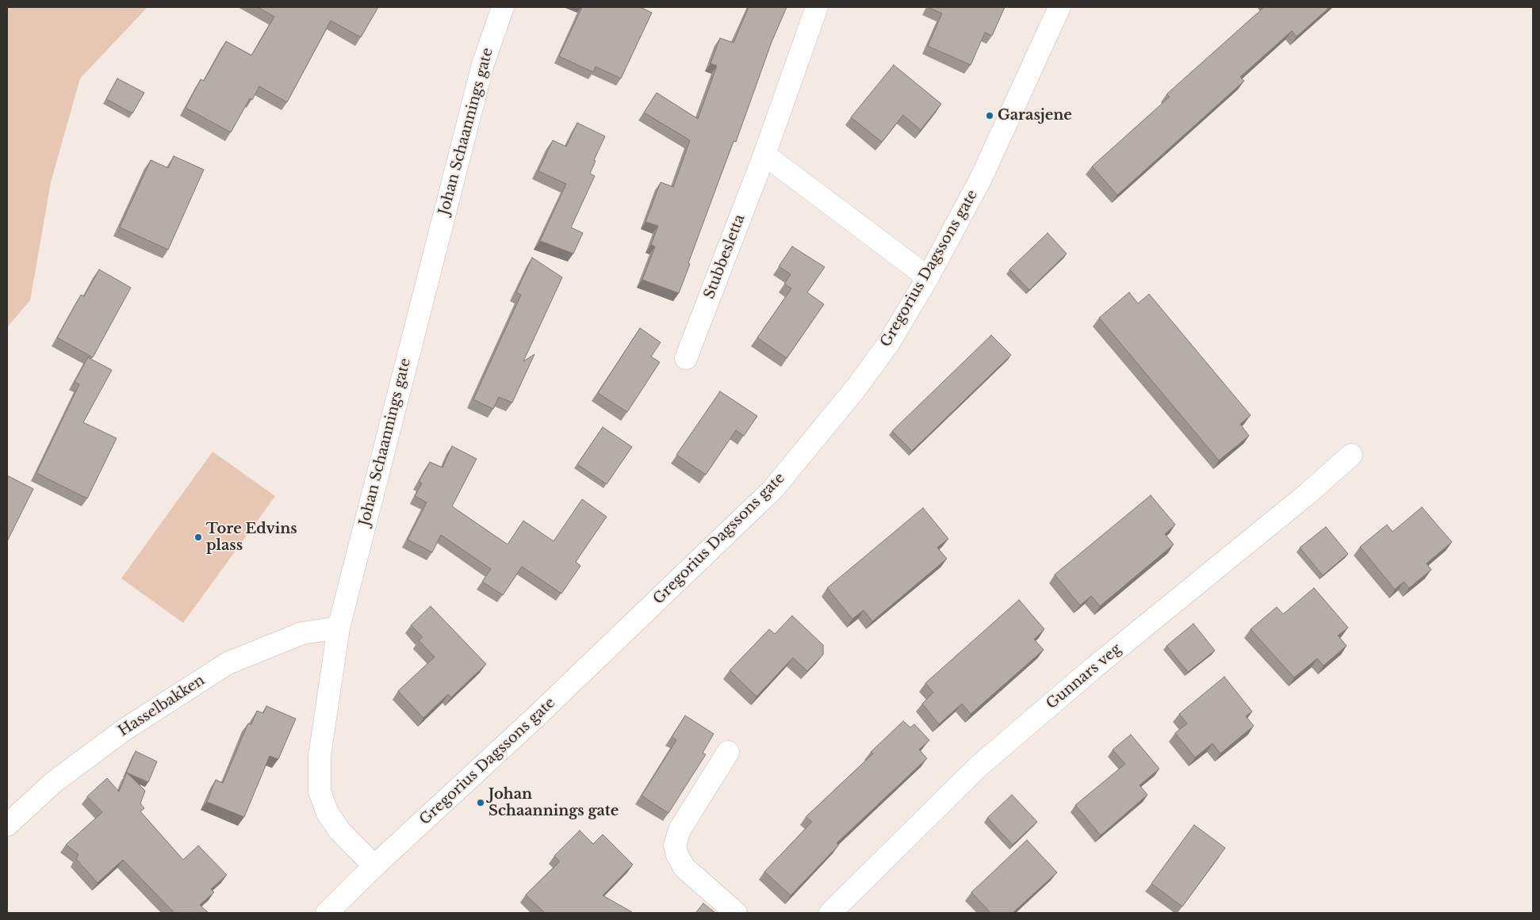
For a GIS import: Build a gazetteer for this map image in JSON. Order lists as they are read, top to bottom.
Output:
{
  "streets": {
    "street": [
      "Johan Schaannings gate",
      "Stubbesletta",
      "Gregorius Dagssons gate",
      "Gunnars veg",
      "Hasselbakken"
    ]
  },
  "crossings": [
    ["Johan Schaannings gate", "Gregorius Dagssons gate"],
    ["Johan Schaannings gate", "Hasselbakken"]
  ],
  "places": ["Garasjene", "Tore Edvins plass", "Johan Schaannings gate"]
}
